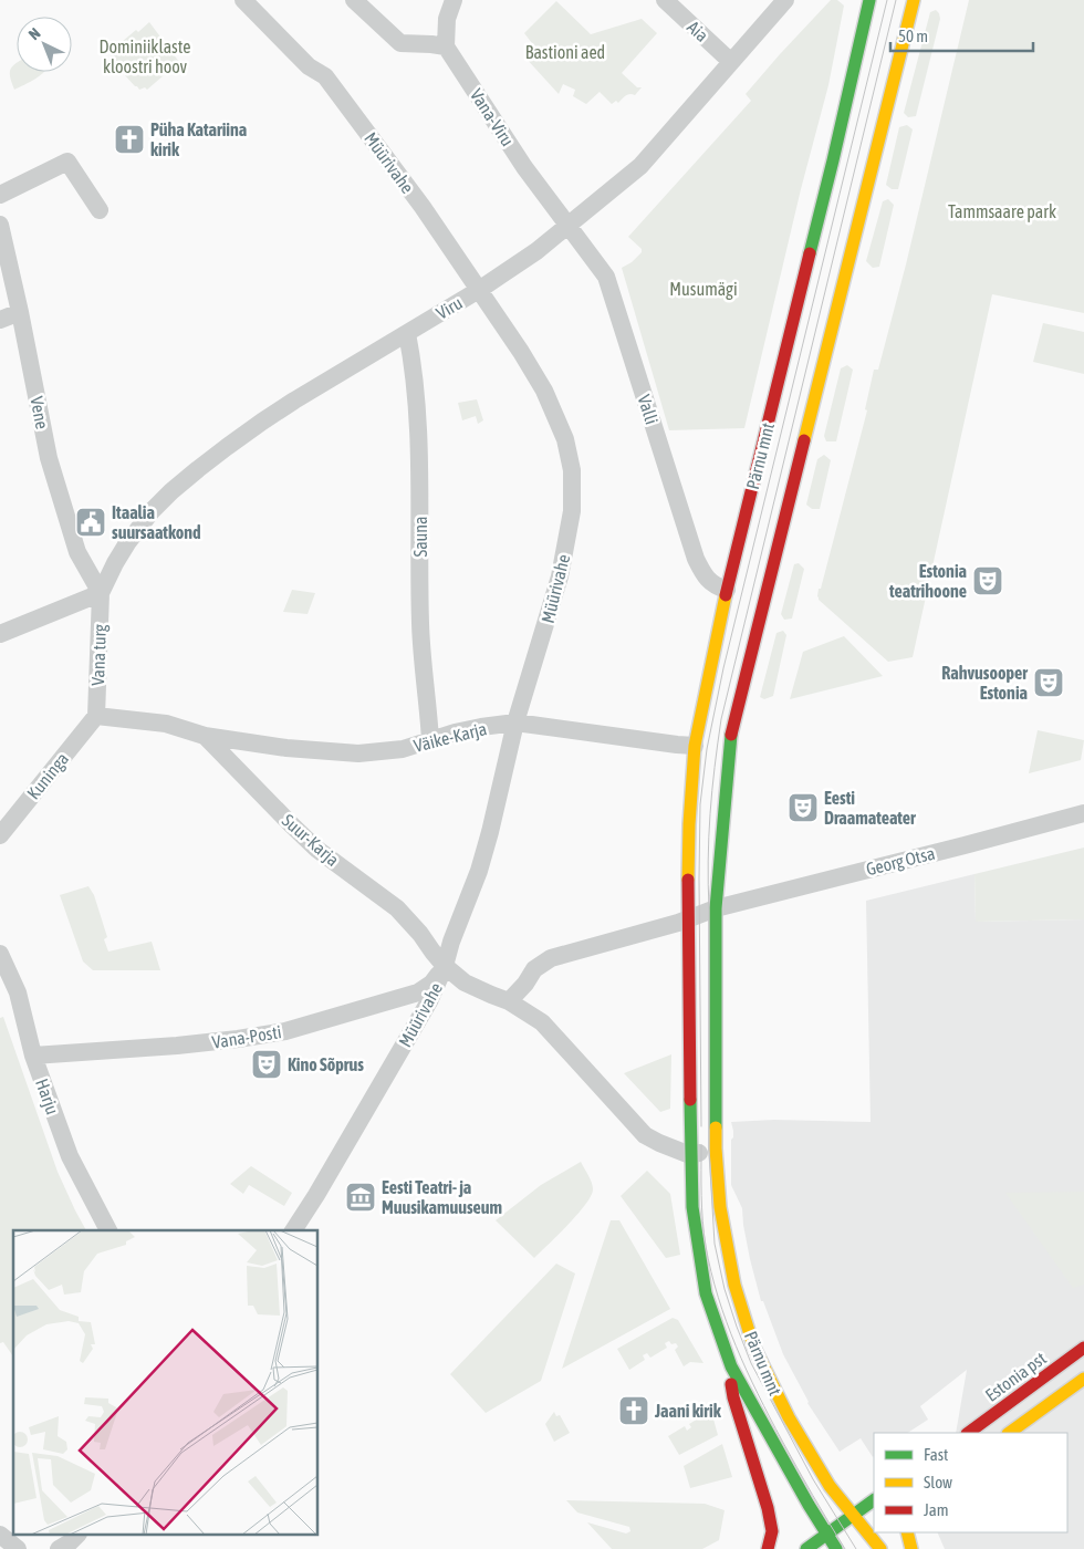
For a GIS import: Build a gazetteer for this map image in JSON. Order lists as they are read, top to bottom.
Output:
{
  "streets": {
    "main road": ["Pärnu mnt", "Estonia pst"],
    "street": [
      "Aia",
      "Vana-Viru",
      "Müürivahe",
      "Viru",
      "Valli",
      "Vene",
      "Sauna",
      "Vana turg",
      "Väike-Karja",
      "Kuninga",
      "Suur-Karja",
      "Georg Otsa",
      "Vana-Posti",
      "Harju"
    ]
  },
  "crossings": [
    ["Aia", "Viru"],
    ["Vana-Viru", "Viru"],
    ["Vana-Viru", "Valli"],
    ["Müürivahe", "Viru"],
    ["Müürivahe", "Väike-Karja"],
    ["Müürivahe", "Suur-Karja"],
    ["Müürivahe", "Vana-Posti"],
    ["Viru", "Valli"],
    ["Viru", "Vene"],
    ["Viru", "Sauna"],
    ["Viru", "Vana turg"],
    ["Valli", "Pärnu mnt"],
    ["Vene", "Vana turg"],
    ["Pärnu mnt", "Väike-Karja"],
    ["Pärnu mnt", "Suur-Karja"],
    ["Pärnu mnt", "Georg Otsa"],
    ["Sauna", "Väike-Karja"],
    ["Vana turg", "Kuninga"],
    ["Vana turg", "Suur-Karja"],
    ["Väike-Karja", "Suur-Karja"],
    ["Kuninga", "Suur-Karja"],
    ["Suur-Karja", "Vana-Posti"],
    ["Vana-Posti", "Harju"]
  ],
  "parks": [
    "Dominiiklaste kloostri hoov",
    "Bastioni aed",
    "Tammsaare park",
    "Musumägi"
  ],
  "places": {
    "church": ["Püha Katariina kirik", "Jaani kirik"],
    "public building": ["Itaalia suursaatkond"],
    "theatre": [
      "Estonia teatrihoone",
      "Rahvusooper Estonia",
      "Eesti Draamateater",
      "Kino Sõprus"
    ],
    "museum": ["Eesti Teatri- ja Muusikamuuseum"]
  },
  "legend": ["Fast", "Slow", "Jam"],
  "scale_bar": "50 m",
  "north": "top left"
}
